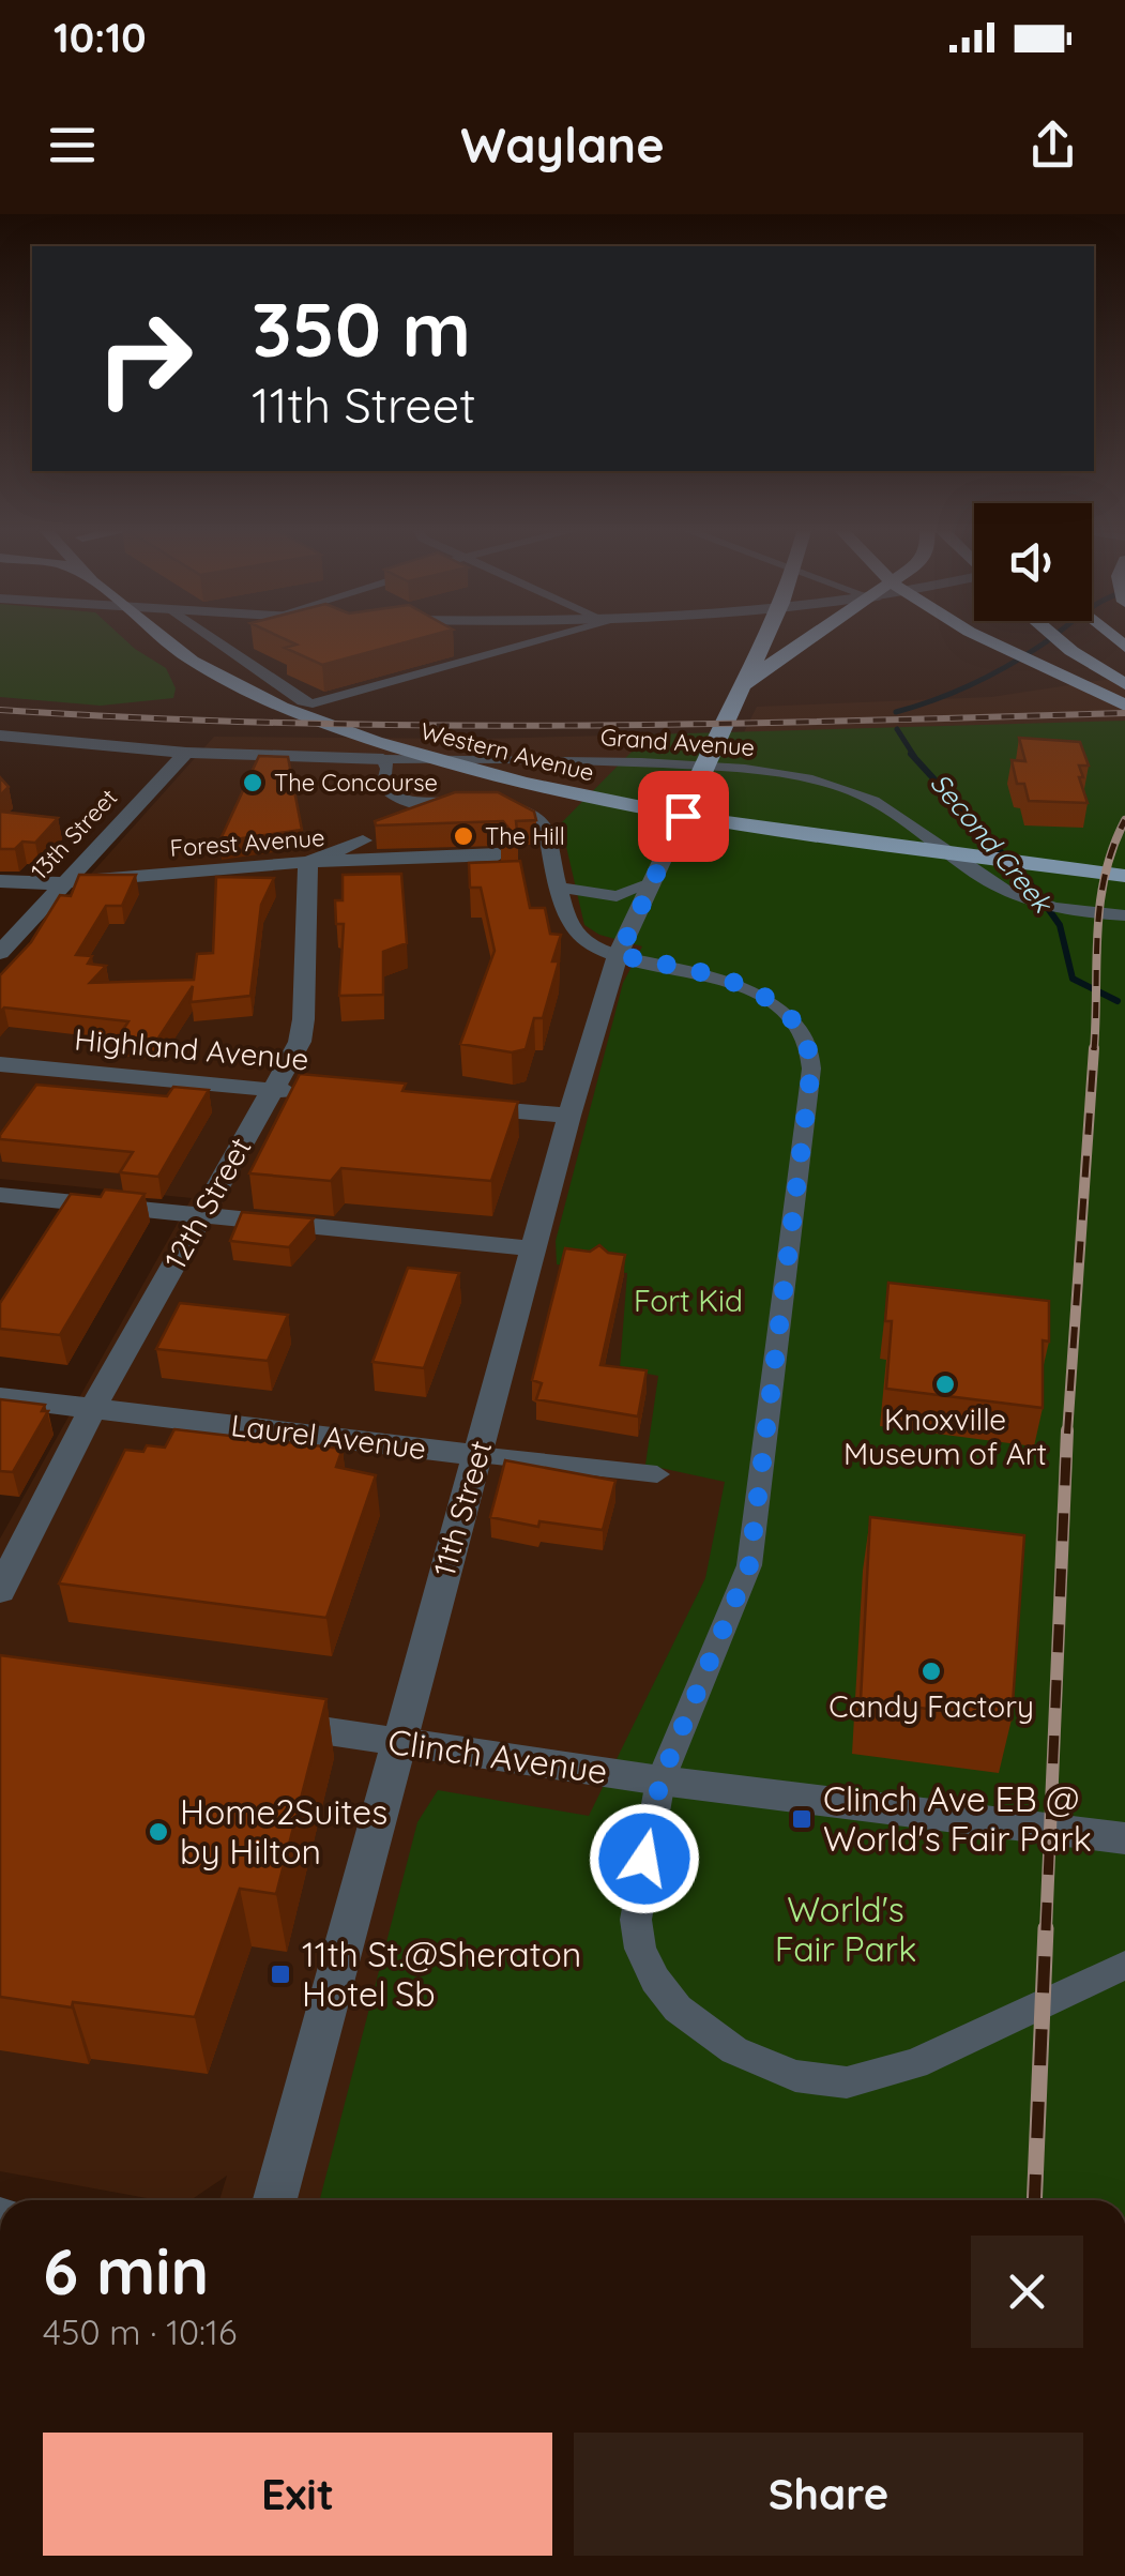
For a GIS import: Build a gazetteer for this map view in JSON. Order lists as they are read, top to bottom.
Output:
{
  "streets": {
    "main road": ["Western Avenue"],
    "street": [
      "Grand Avenue",
      "13th Street",
      "Forest Avenue",
      "Highland Avenue",
      "12th Street",
      "Laurel Avenue",
      "11th Street",
      "Clinch Avenue"
    ]
  },
  "crossings": [
    ["Grand Avenue", "13th Street"],
    ["Western Avenue", "11th Street"],
    ["13th Street", "Forest Avenue"],
    ["Forest Avenue", "12th Street"],
    ["Highland Avenue", "12th Street"],
    ["12th Street", "Laurel Avenue"],
    ["Laurel Avenue", "11th Street"],
    ["11th Street", "Clinch Avenue"]
  ],
  "water": ["Second Creek"],
  "parks": ["Fort Kid", "World's Fair Park"],
  "places": {
    "other": [
      "The Concourse",
      "The Hill",
      "Knoxville Museum of Art",
      "Candy Factory",
      "Home2Suites by Hilton"
    ],
    "transit": ["Clinch Ave EB @ World's Fair Park", "11th St.@Sheraton Hotel Sb"]
  },
  "page": {
    "status": "10:10",
    "header": "Waylane",
    "turn": ["350 m", "11th Street"],
    "heading": ["6 min", "450 m · 10:16"],
    "buttons": ["Exit", "Share"]
  }
}
